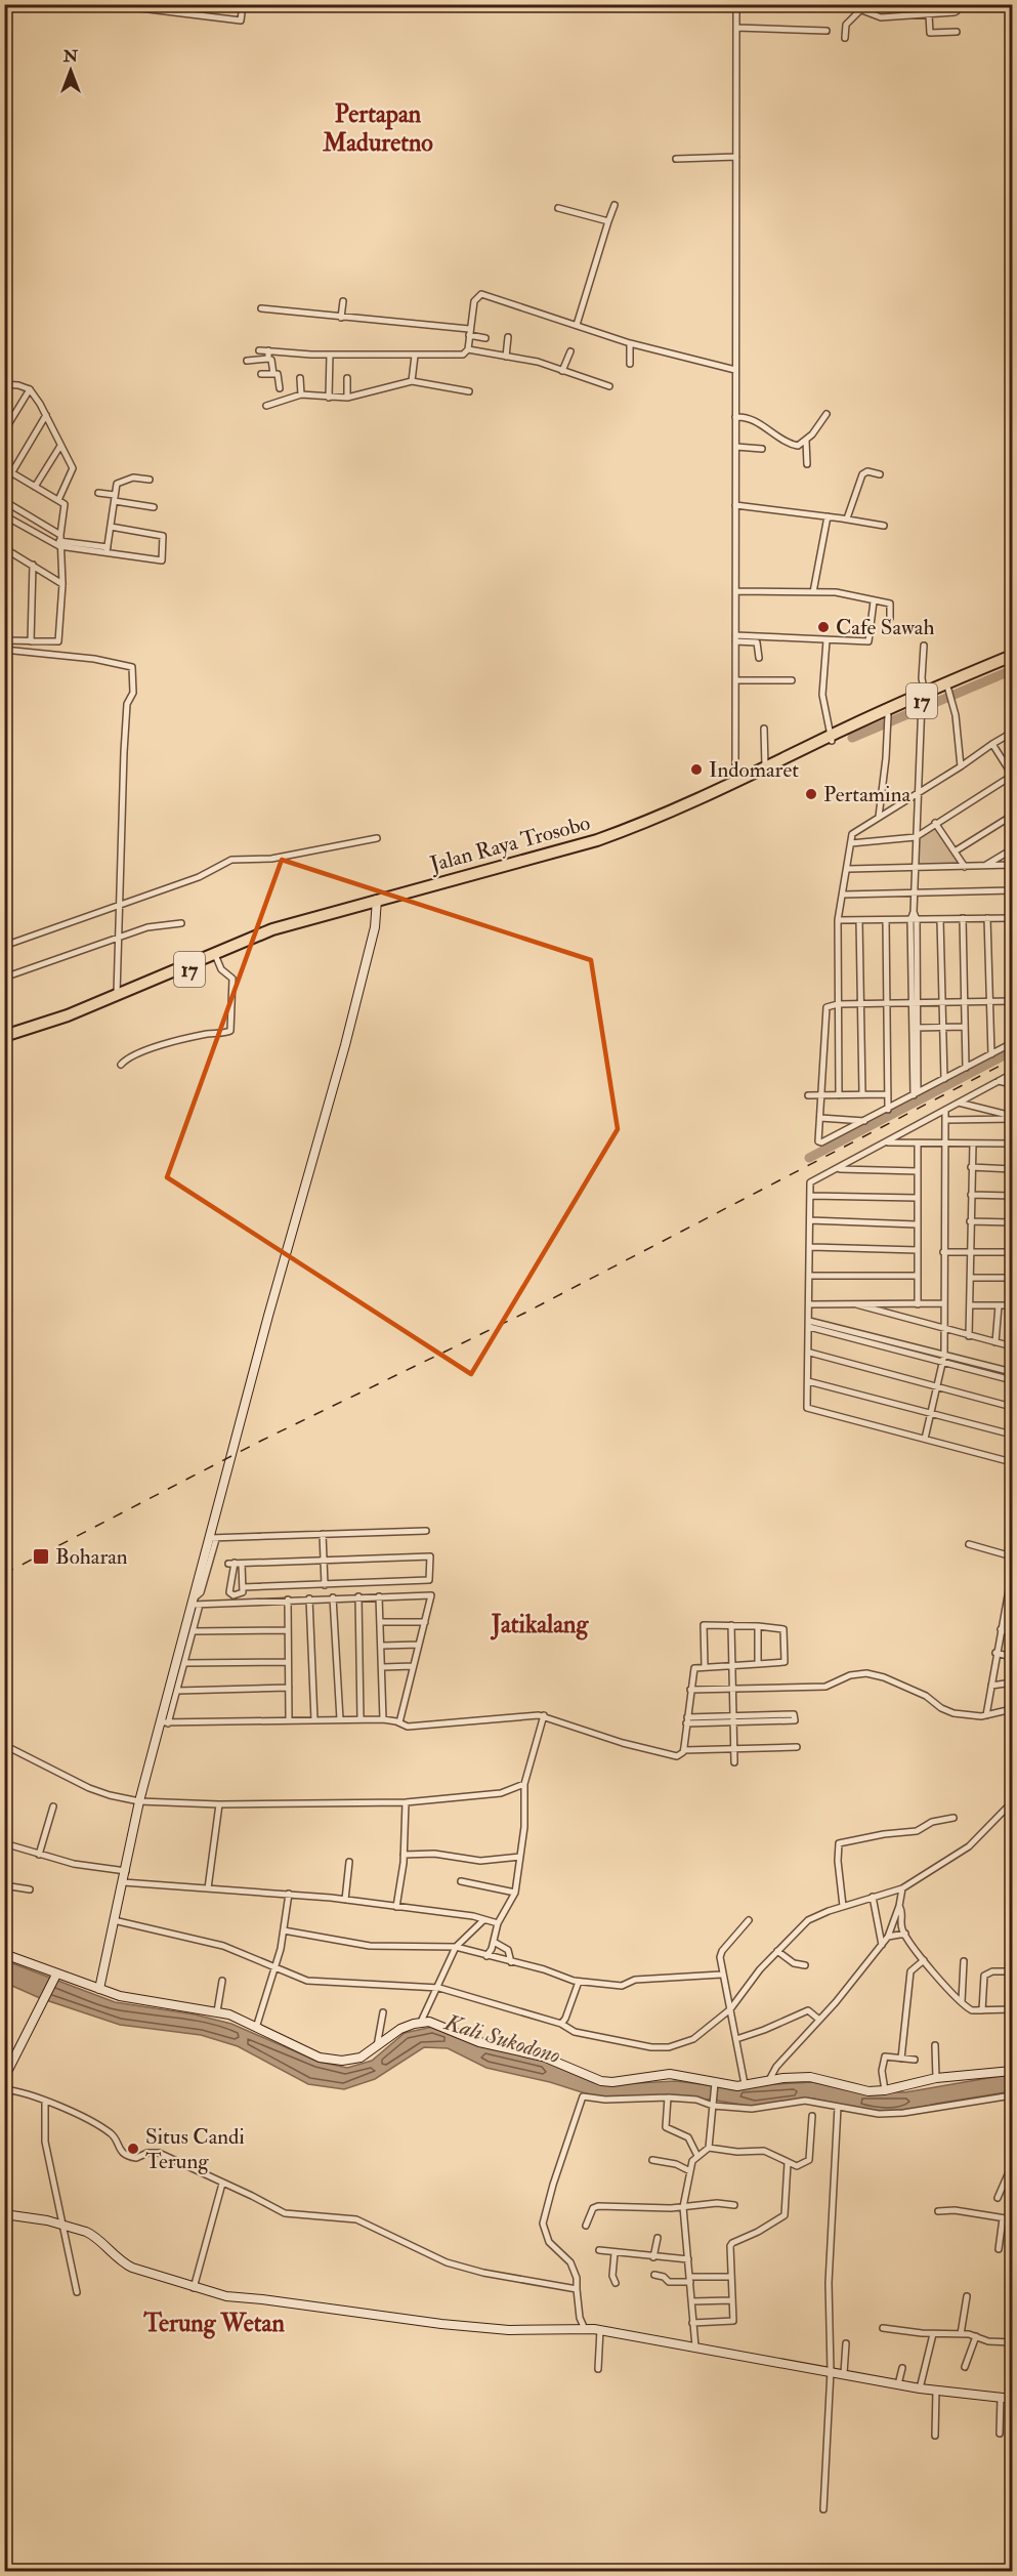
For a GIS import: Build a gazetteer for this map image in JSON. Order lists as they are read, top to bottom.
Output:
{
  "streets": {
    "highway": ["17", "Jalan Raya Trosobo"]
  },
  "districts": ["Pertapan Maduretno", "Jatikalang", "Terung Wetan"],
  "water": ["Kali Sukodono"],
  "places": {
    "other": [
      "Cafe Sawah",
      "Indomaret",
      "Pertamina",
      "Situs Candi Terung"
    ],
    "transit": ["Boharan"]
  },
  "north": "top"
}
